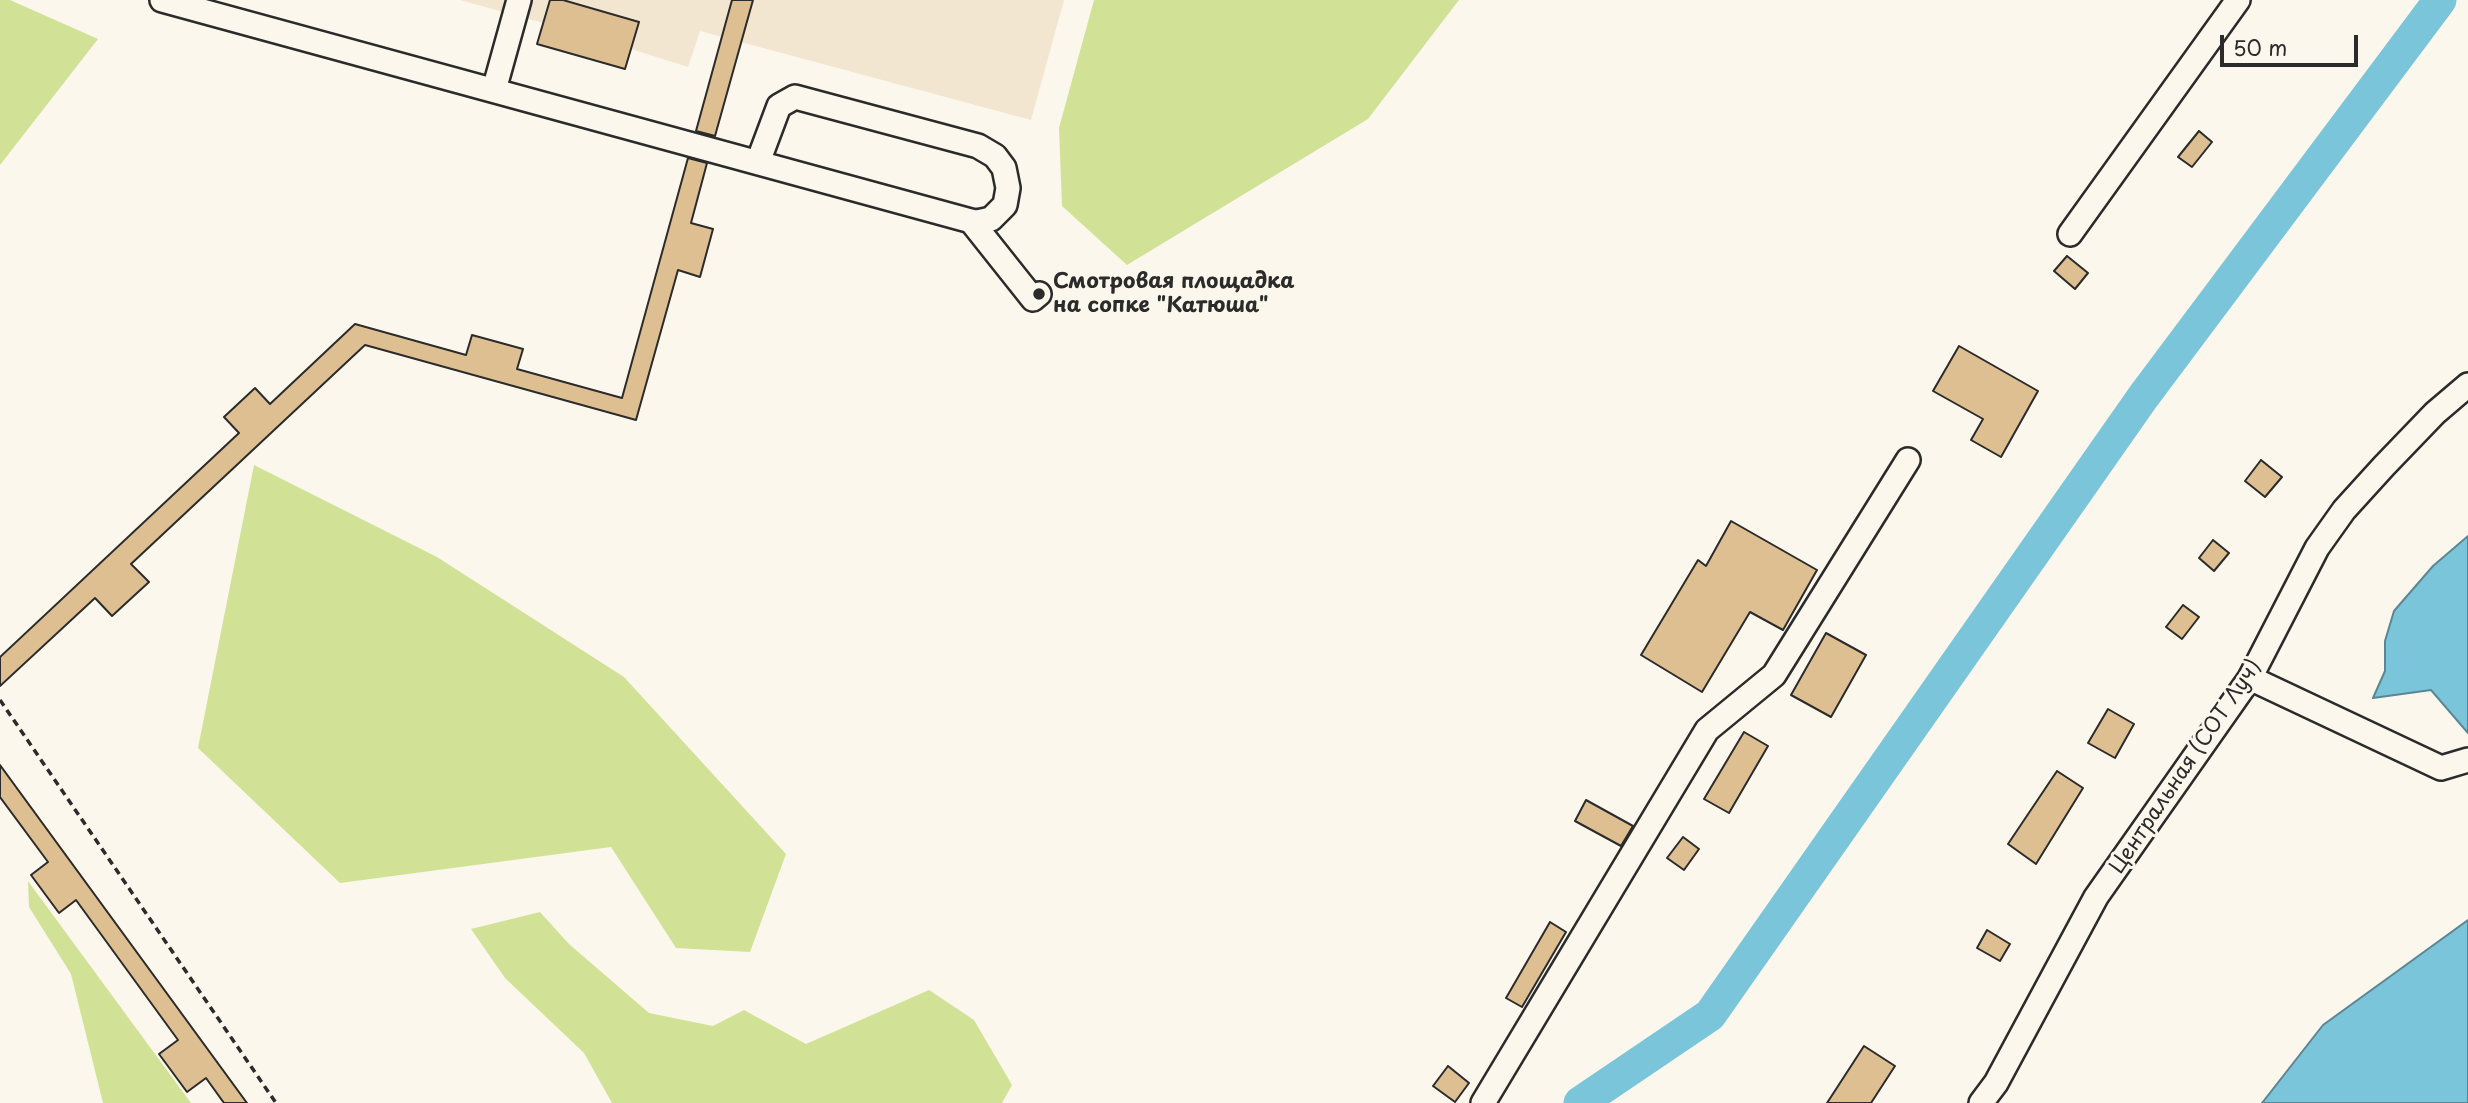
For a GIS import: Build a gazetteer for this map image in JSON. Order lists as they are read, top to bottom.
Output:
{
  "streets": {
    "street": ["Центральная (СОТ Луч)"]
  },
  "places": ["Смотровая площадка на сопке \"Катюша\""],
  "scale_bar": "50 m"
}
